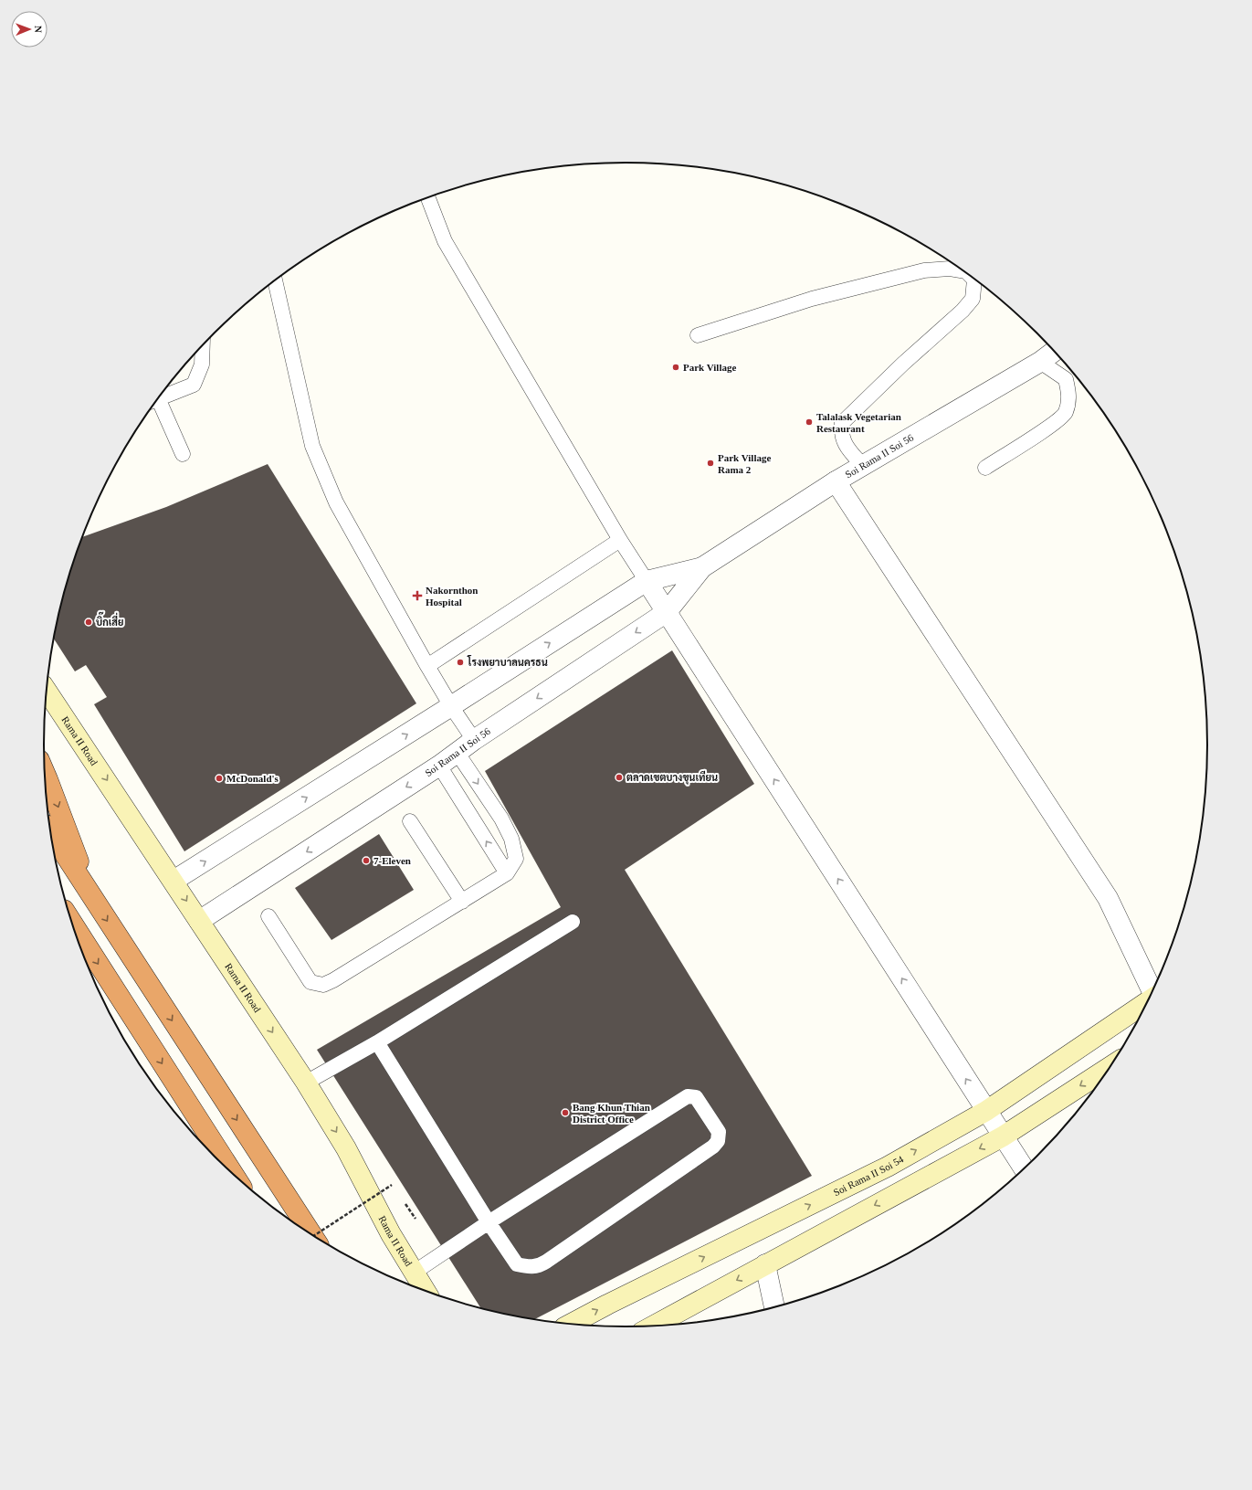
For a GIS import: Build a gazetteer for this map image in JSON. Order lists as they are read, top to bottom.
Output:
{
  "streets": {
    "street": ["Soi Rama II Soi 56", "Rama II Road", "Soi Rama II Soi 54"]
  },
  "crossings": [
    ["Soi Rama II Soi 56", "Rama II Road"]
  ],
  "one_way": ["Rama II Road"],
  "places": {
    "other": [
      "Park Village",
      "Talalask Vegetarian Restaurant",
      "Park Village Rama 2",
      "บิ๊กเสี่ย",
      "โรงพยาบาลนครธน",
      "ตลาดเขตบางขุนเทียน",
      "McDonald's",
      "7-Eleven",
      "Bang Khun Thian District Office"
    ],
    "health": ["Nakornthon Hospital"]
  },
  "north": "right"
}
